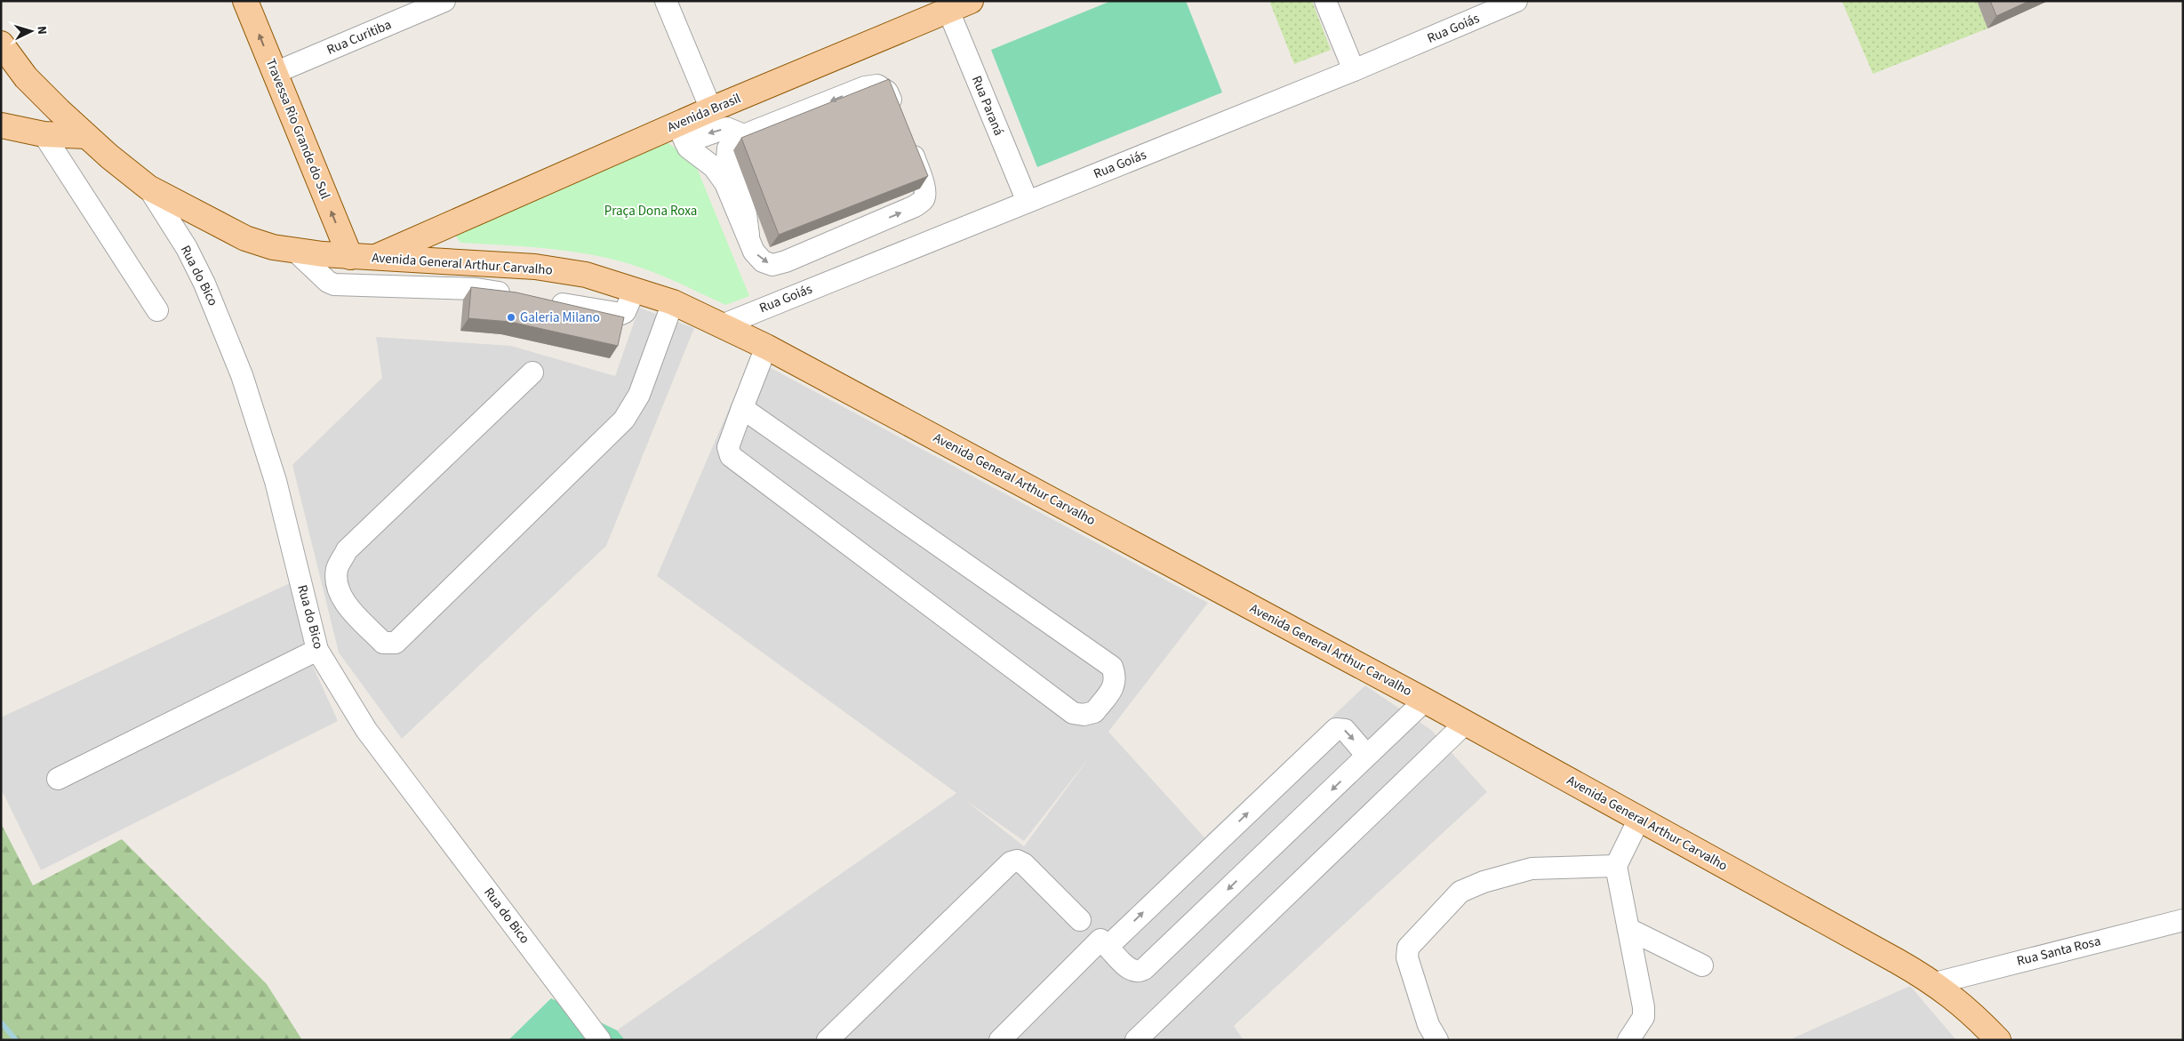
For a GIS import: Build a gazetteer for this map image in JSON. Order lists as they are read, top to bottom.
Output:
{
  "streets": {
    "main road": ["Avenida Brasil", "Travessa Rio Grande do Sul", "Avenida General Arthur Carvalho"],
    "street": [
      "Rua Goiás",
      "Rua Curitiba",
      "Rua Paraná",
      "Rua do Bico",
      "Rua Santa Rosa"
    ]
  },
  "crossings": [
    ["Rua Goiás", "Rua Paraná"],
    ["Rua Goiás", "Avenida General Arthur Carvalho"],
    ["Rua Curitiba", "Travessa Rio Grande do Sul"],
    ["Rua Paraná", "Avenida Brasil"],
    ["Avenida Brasil", "Travessa Rio Grande do Sul"],
    ["Avenida Brasil", "Avenida General Arthur Carvalho"],
    ["Travessa Rio Grande do Sul", "Avenida General Arthur Carvalho"],
    ["Avenida General Arthur Carvalho", "Rua do Bico"],
    ["Avenida General Arthur Carvalho", "Rua Santa Rosa"]
  ],
  "one_way": ["Travessa Rio Grande do Sul"],
  "parks": ["Praça Dona Roxa"],
  "places": ["Galeria Milano"],
  "north": "right"
}
